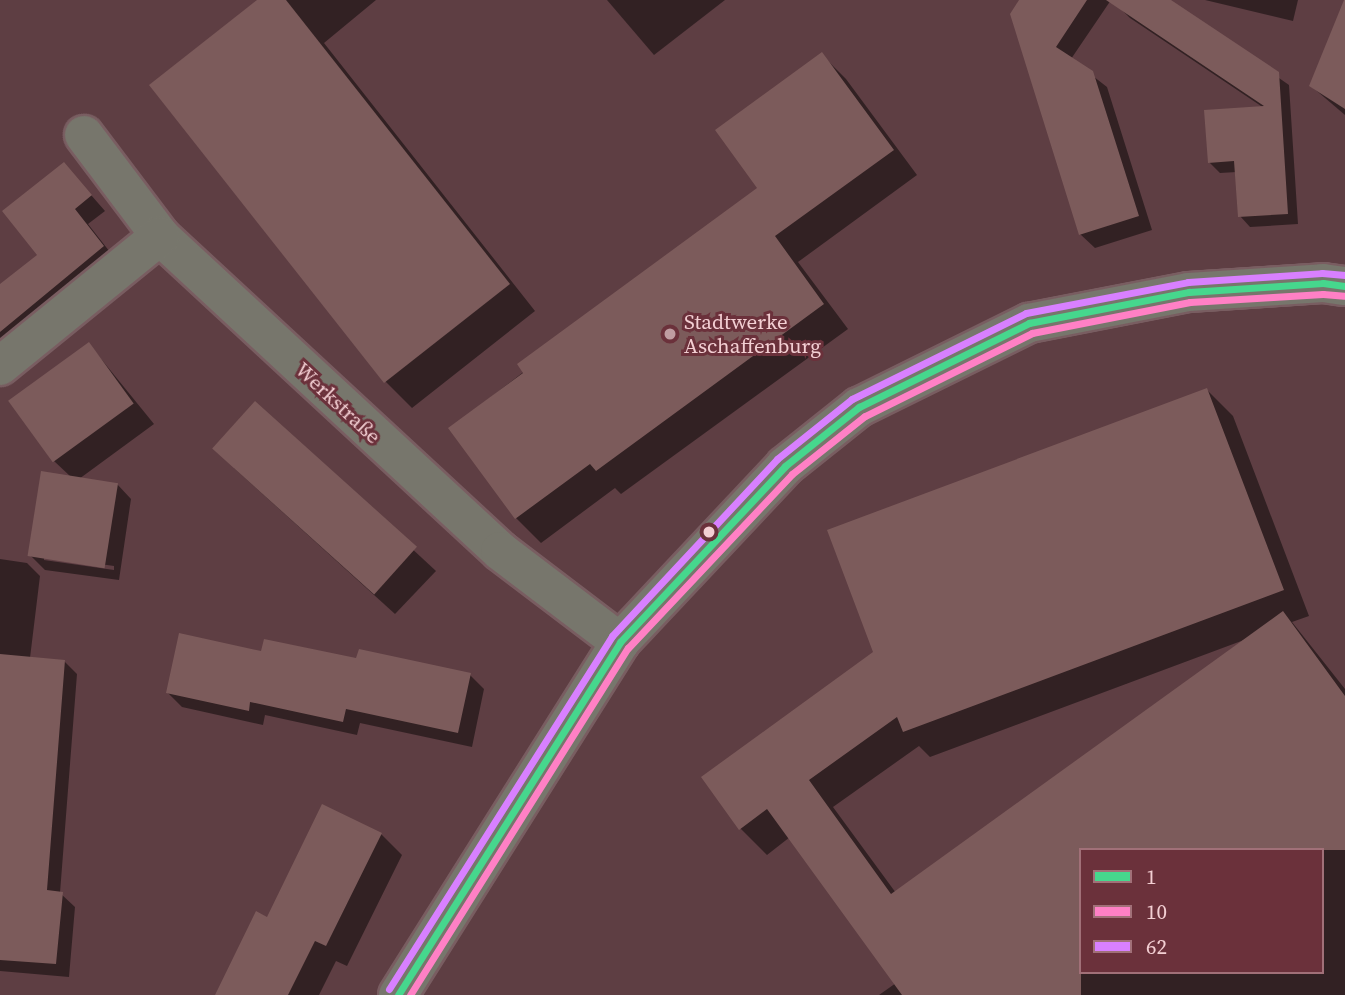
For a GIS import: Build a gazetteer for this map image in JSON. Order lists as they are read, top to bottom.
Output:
{
  "streets": {
    "street": ["Werkstraße"]
  },
  "places": ["Stadtwerke Aschaffenburg"],
  "lines": ["transit line 62", "transit line 1", "transit line 10"],
  "legend": ["1", "10", "62"]
}
